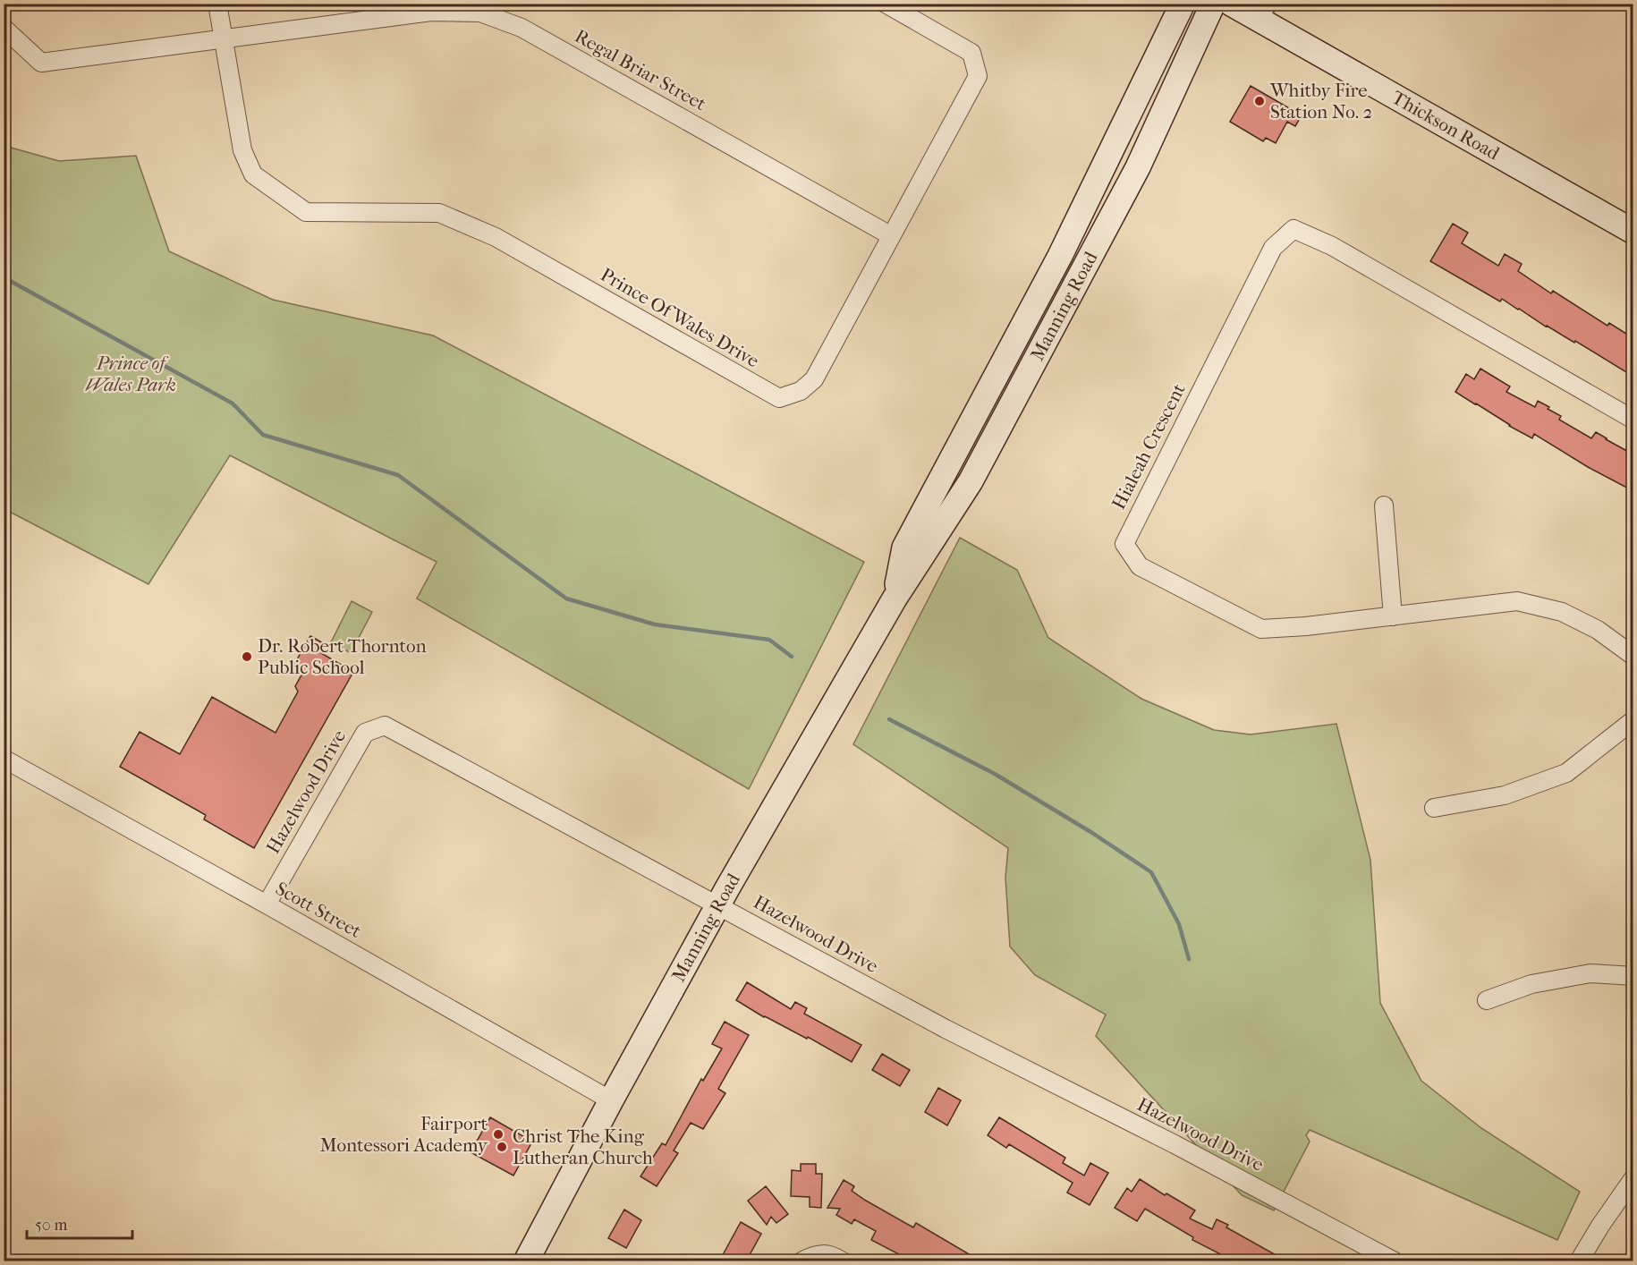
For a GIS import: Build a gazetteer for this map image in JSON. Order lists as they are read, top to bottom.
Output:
{
  "streets": {
    "main road": ["Thickson Road", "Manning Road"],
    "street": [
      "Regal Briar Street",
      "Prince Of Wales Drive",
      "Hialeah Crescent",
      "Hazelwood Drive",
      "Scott Street"
    ]
  },
  "crossings": [
    ["Regal Briar Street", "Prince Of Wales Drive"],
    ["Manning Road", "Hazelwood Drive"],
    ["Manning Road", "Scott Street"],
    ["Hazelwood Drive", "Scott Street"]
  ],
  "parks": ["Prince of Wales Park"],
  "places": [
    "Whitby Fire Station No. 2",
    "Dr. Robert Thornton Public School",
    "Fairport Montessori Academy",
    "Christ The King Lutheran Church"
  ],
  "scale_bar": "50 m"
}
